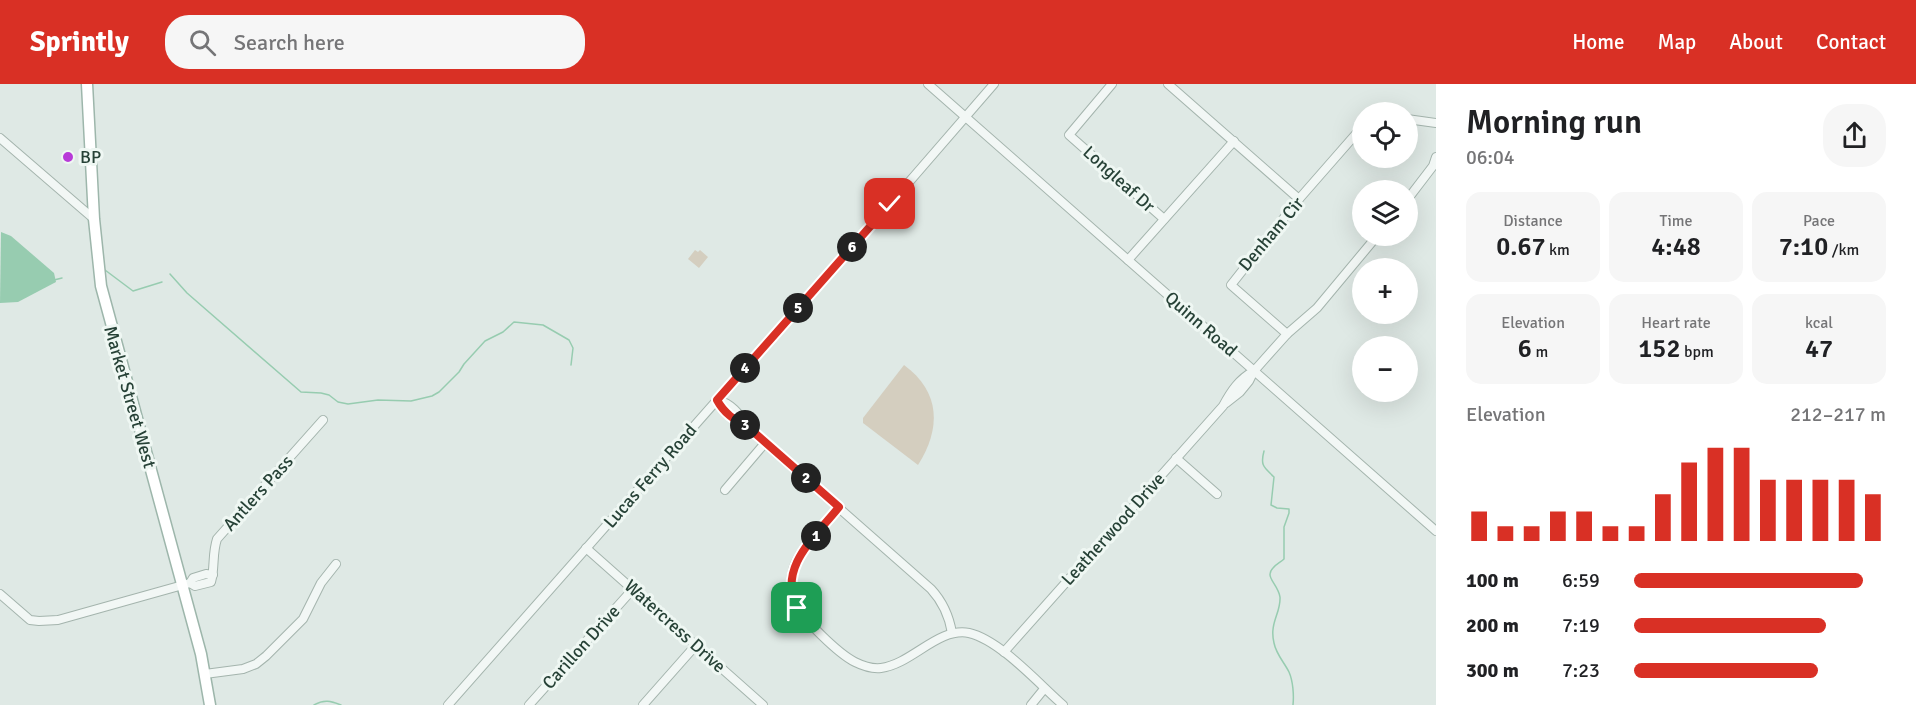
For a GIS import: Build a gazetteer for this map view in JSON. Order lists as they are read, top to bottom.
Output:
{
  "streets": {
    "main road": ["Market Street West"],
    "street": [
      "Longleaf Dr",
      "Denham Cir",
      "Quinn Road",
      "Lucas Ferry Road",
      "Antlers Pass",
      "Leatherwood Drive",
      "Watercress Drive",
      "Carillon Drive"
    ]
  },
  "crossings": [
    ["Quinn Road", "Lucas Ferry Road"],
    ["Quinn Road", "Leatherwood Drive"],
    ["Market Street West", "Antlers Pass"],
    ["Lucas Ferry Road", "Watercress Drive"],
    ["Watercress Drive", "Carillon Drive"]
  ],
  "places": ["BP"],
  "page": {
    "header": "Sprintly",
    "search": "Search here",
    "nav": [
      "Home",
      "Map",
      "About",
      "Contact"
    ],
    "heading": ["Morning run", "06:04"],
    "map_buttons": ["+", "−"],
    "stats": [
      ["Distance", "0.67 km"],
      ["Time", "4:48"],
      ["Pace", "7:10 /km"],
      ["Elevation", "6 m"],
      ["Heart rate", "152 bpm"],
      ["kcal", "47"]
    ],
    "pins": [
      "6",
      "5",
      "4",
      "3",
      "2",
      "1"
    ],
    "chart": ["Elevation", "212–217 m"],
    "list": [
      {
        "name": "100 m",
        "note": "6:59"
      },
      {
        "name": "200 m",
        "note": "7:19"
      },
      {
        "name": "300 m",
        "note": "7:23"
      }
    ]
  }
}
